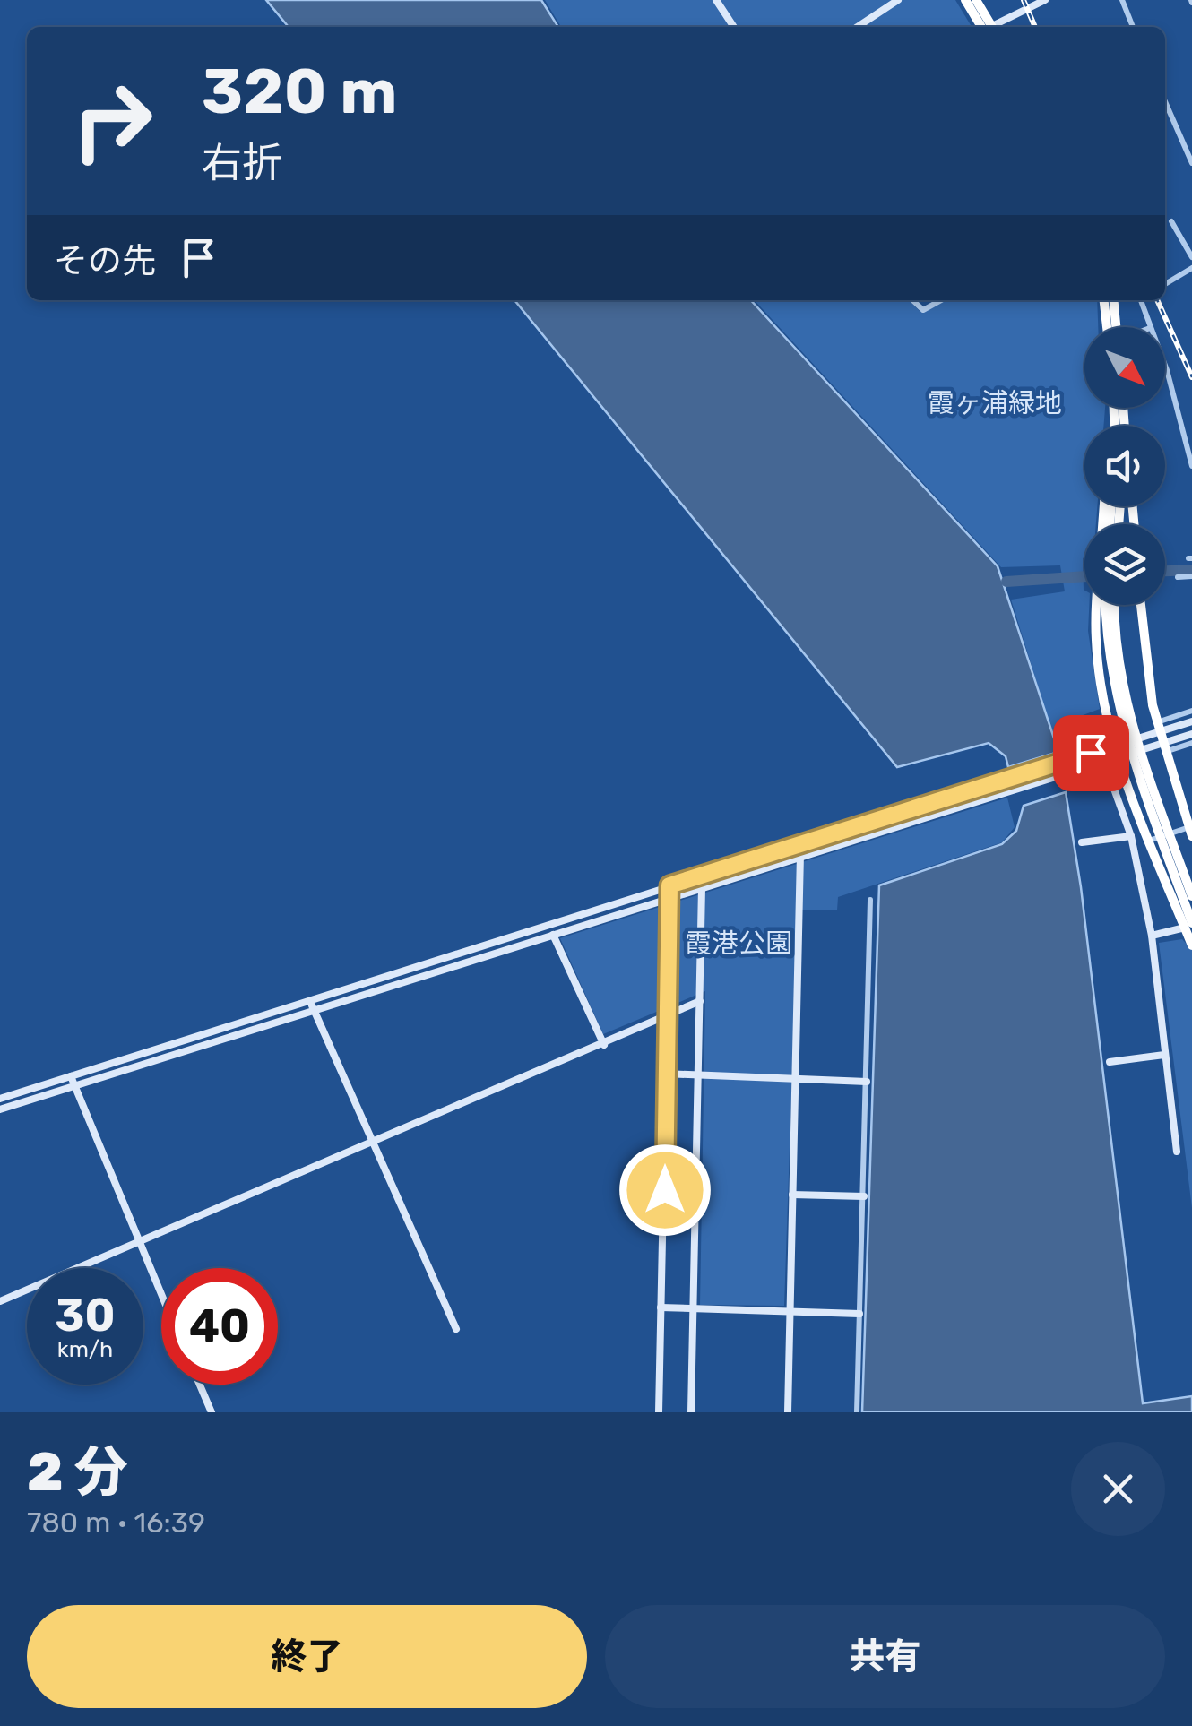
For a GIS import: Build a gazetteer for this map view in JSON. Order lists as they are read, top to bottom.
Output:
{
  "parks": ["霞ヶ浦緑地", "霞港公園"],
  "north": "bottom right",
  "page": {
    "turn": ["320 m", "右折"],
    "then": "その先",
    "speed": "30 km/h",
    "limit": "40",
    "heading": ["2 分", "780 m · 16:39"],
    "buttons": ["終了", "共有"]
  }
}
